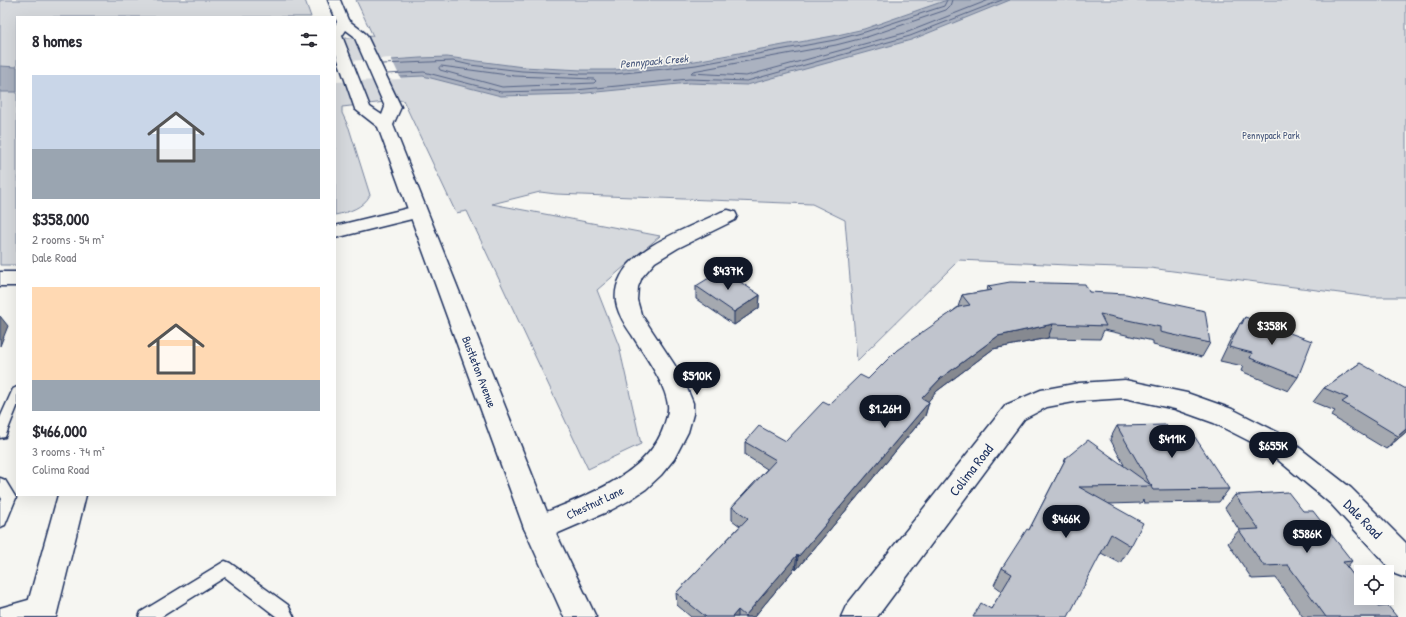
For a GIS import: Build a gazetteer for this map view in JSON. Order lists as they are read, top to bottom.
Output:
{
  "streets": {
    "main road": [
      "Bustleton Avenue",
      "Colima Road",
      "Chestnut Lane",
      "Dale Road"
    ]
  },
  "crossings": [
    ["Bustleton Avenue", "Chestnut Lane"],
    ["Colima Road", "Dale Road"]
  ],
  "water": ["Pennypack Creek"],
  "parks": ["Pennypack Park"],
  "page": {
    "heading": "8 homes",
    "list": [
      {
        "name": "$358,000",
        "note": "2 rooms · 54 m² · Dale Road"
      },
      {
        "name": "$466,000",
        "note": "3 rooms · 74 m² · Colima Road"
      }
    ],
    "price": [
      "$437K",
      "$358K",
      "$510K",
      "$1.26M",
      "$411K",
      "$655K",
      "$466K",
      "$586K"
    ]
  }
}
